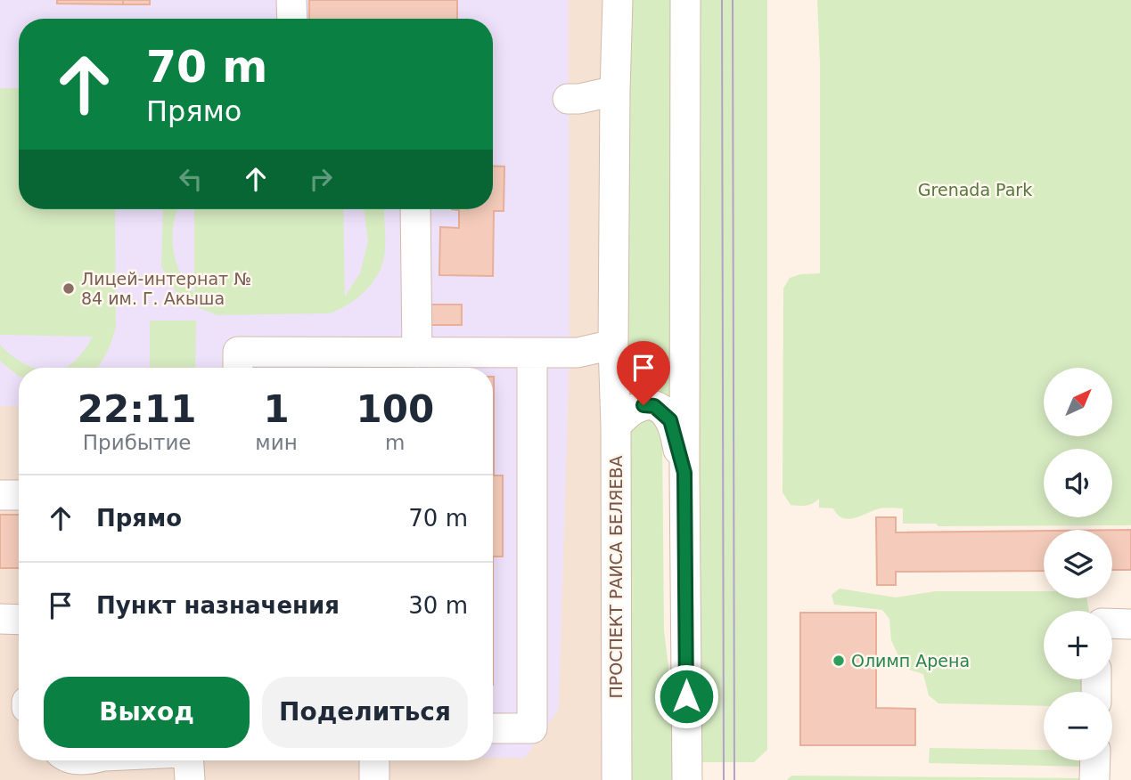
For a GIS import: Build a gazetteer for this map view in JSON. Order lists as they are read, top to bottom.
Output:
{
  "streets": {
    "street": ["ПРОСПЕКТ РАИСА БЕЛЯЕВА"]
  },
  "parks": ["Grenada Park"],
  "places": ["Лицей-интернат № 84 им. Г. Акыша", "Олимп Арена"],
  "north": "top right",
  "page": {
    "turn": ["70 m", "Прямо"],
    "map_buttons": ["+", "−"],
    "eta": [
      "22:11",
      "Прибытие",
      "1",
      "мин",
      "100",
      "m"
    ],
    "list": [
      {
        "name": "Прямо",
        "value": "70 m"
      },
      {
        "name": "Пункт назначения",
        "value": "30 m"
      }
    ],
    "buttons": ["Выход", "Поделиться"]
  }
}
